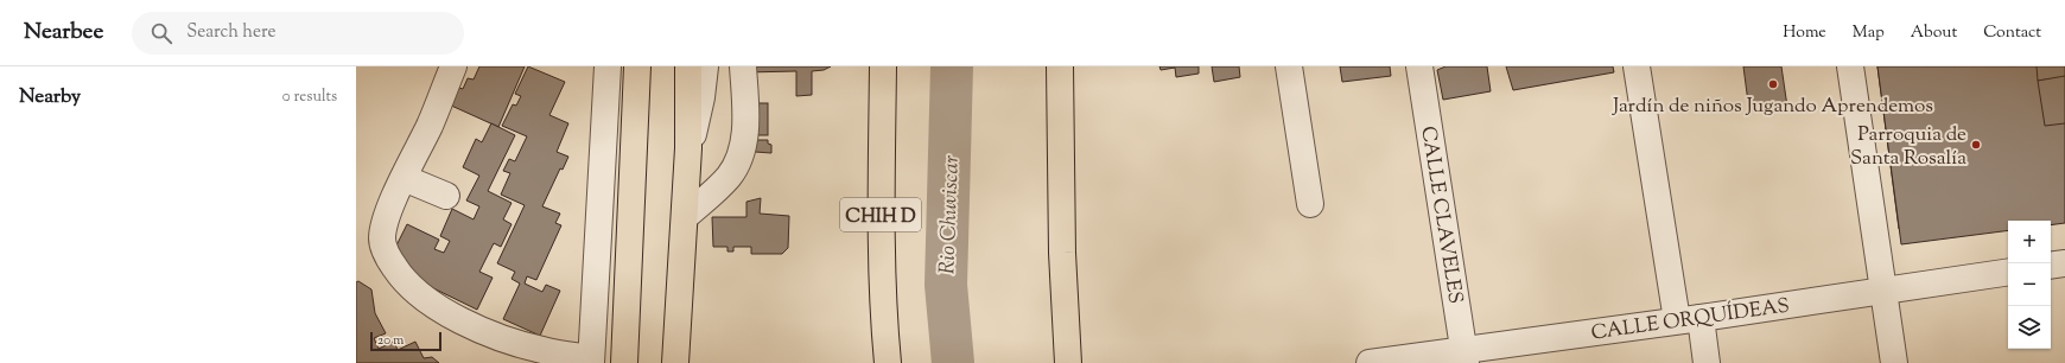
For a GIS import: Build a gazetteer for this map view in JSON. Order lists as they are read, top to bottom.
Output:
{
  "streets": {
    "main road": ["CHIH D"],
    "street": ["CALLE CLAVELES", "CALLE ORQUÍDEAS"]
  },
  "crossings": [
    ["CALLE CLAVELES", "CALLE ORQUÍDEAS"]
  ],
  "water": ["Rio Chuviscar"],
  "places": ["Jardín de niños Jugando Aprendemos", "Parroquia de Santa Rosalía"],
  "scale_bar": "20 m",
  "page": {
    "header": "Nearbee",
    "search": "Search here",
    "nav": [
      "Home",
      "Map",
      "About",
      "Contact"
    ],
    "heading": ["Nearby", "0 results"],
    "map_buttons": ["+", "−"],
    "scale": "20 m"
  }
}
